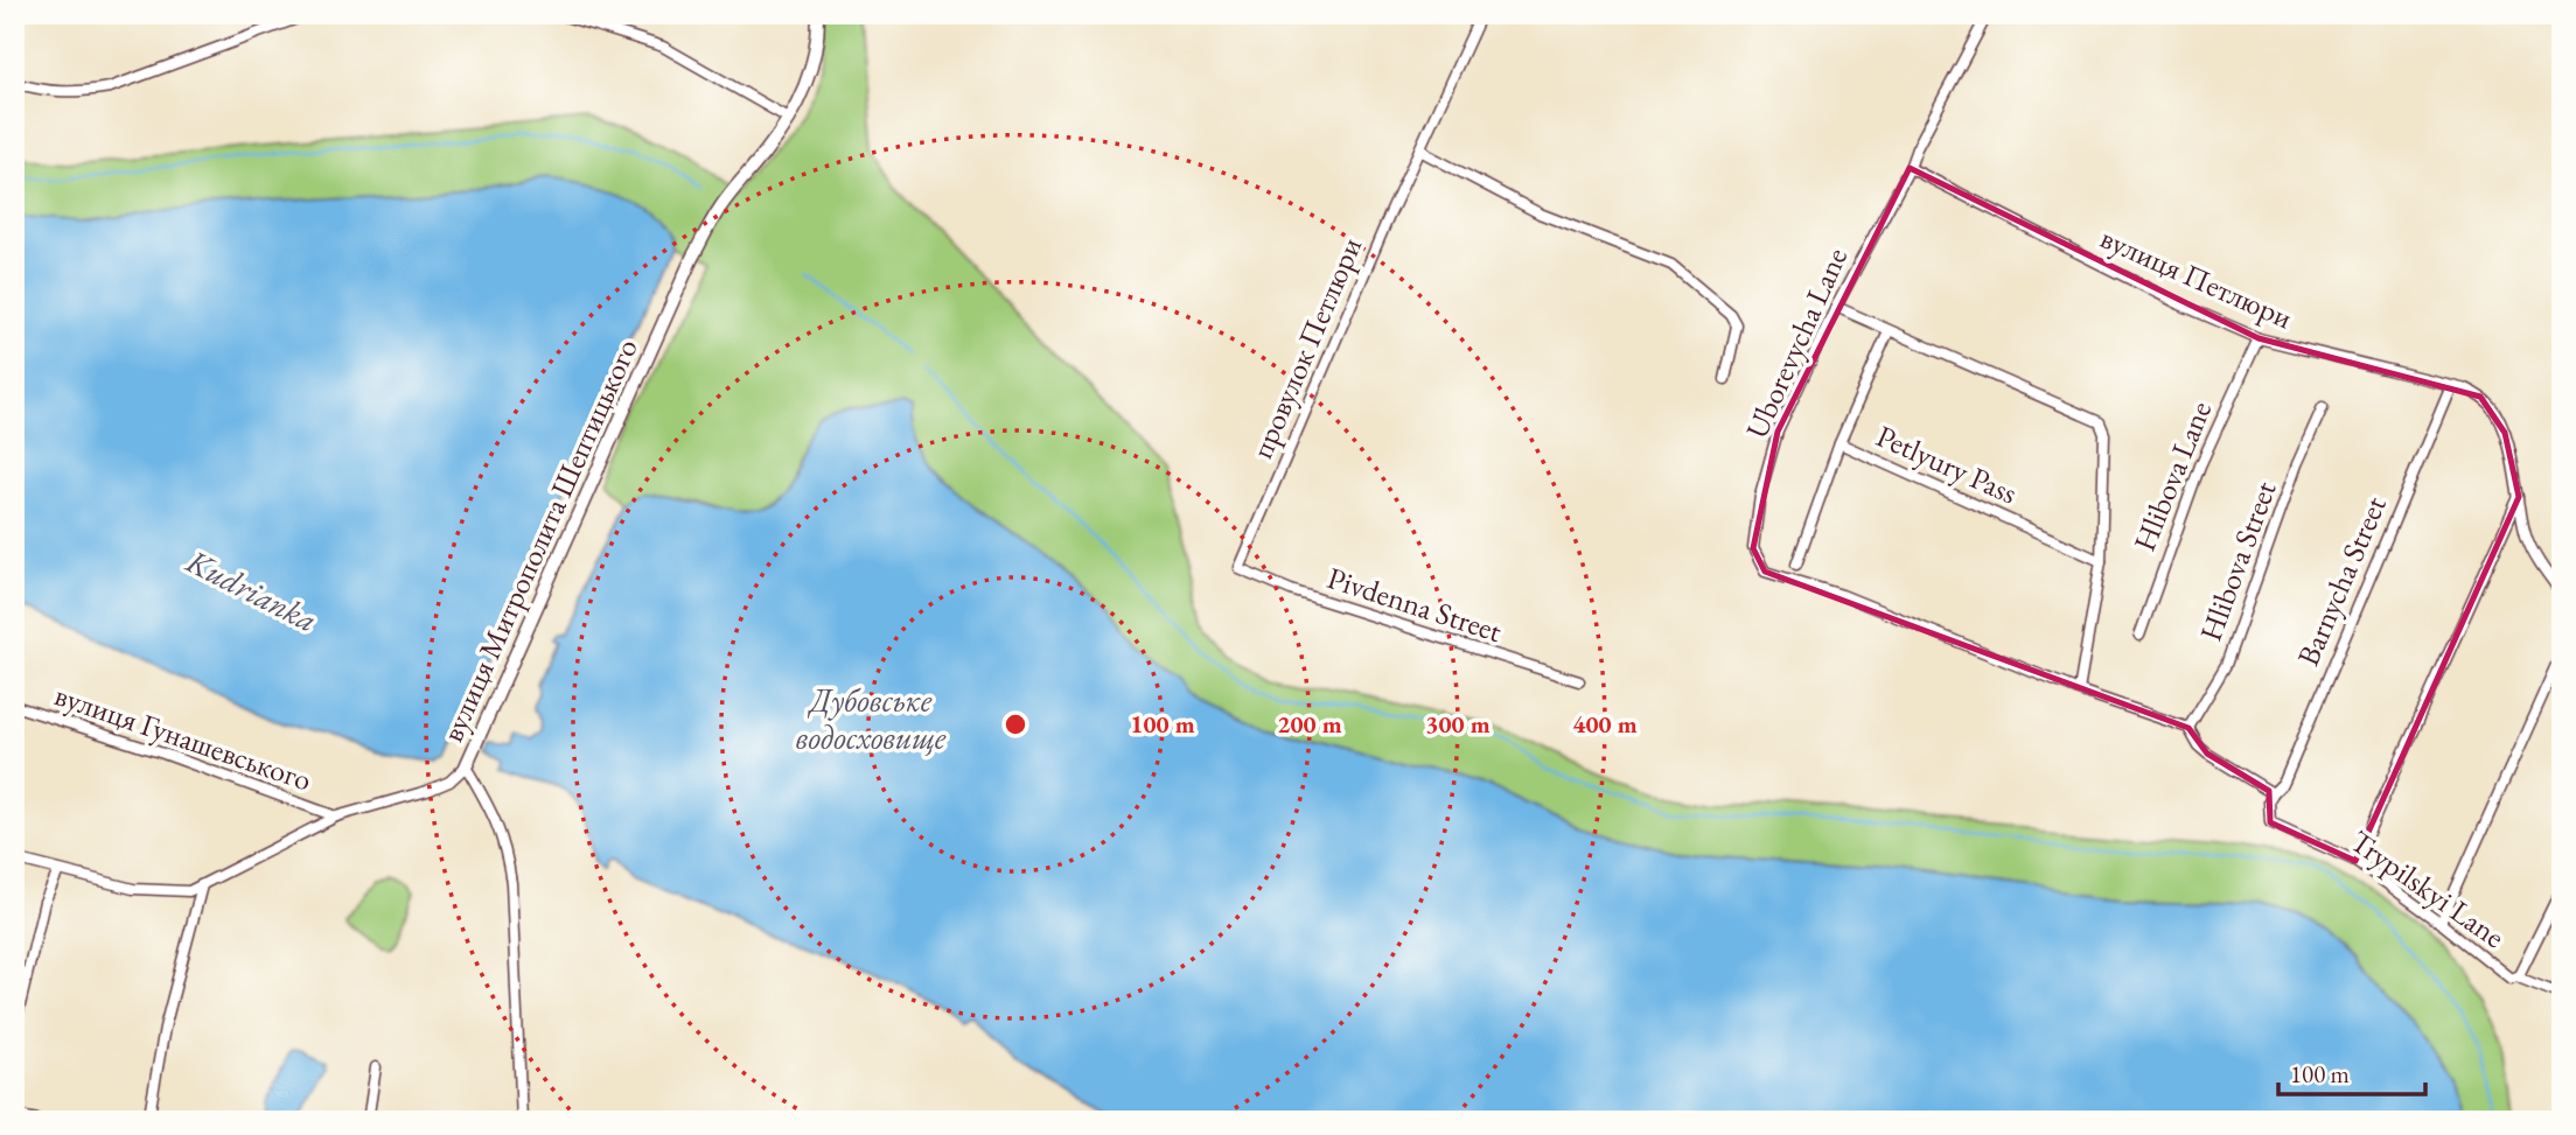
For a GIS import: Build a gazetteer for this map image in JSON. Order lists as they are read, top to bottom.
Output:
{
  "streets": {
    "street": [
      "вулиця Петлюри",
      "Uborevycha Lane",
      "провулок Петлюри",
      "Petlyury Pass",
      "Hlibova Lane",
      "вулиця Митрополита Шептицького",
      "Hlibova Street",
      "Barnycha Street",
      "Pivdenna Street",
      "вулиця Гунашевського",
      "Trypilskyi Lane"
    ]
  },
  "crossings": [
    ["вулиця Петлюри", "Uborevycha Lane"],
    ["вулиця Петлюри", "Hlibova Lane"],
    ["вулиця Петлюри", "Barnycha Street"],
    ["провулок Петлюри", "Pivdenna Street"],
    ["Barnycha Street", "Trypilskyi Lane"]
  ],
  "water": ["Kudrianka", "Дубовське водосховище"],
  "scale_bar": "100 m",
  "rings": [
    "100 m",
    "200 m",
    "300 m",
    "400 m"
  ]
}
